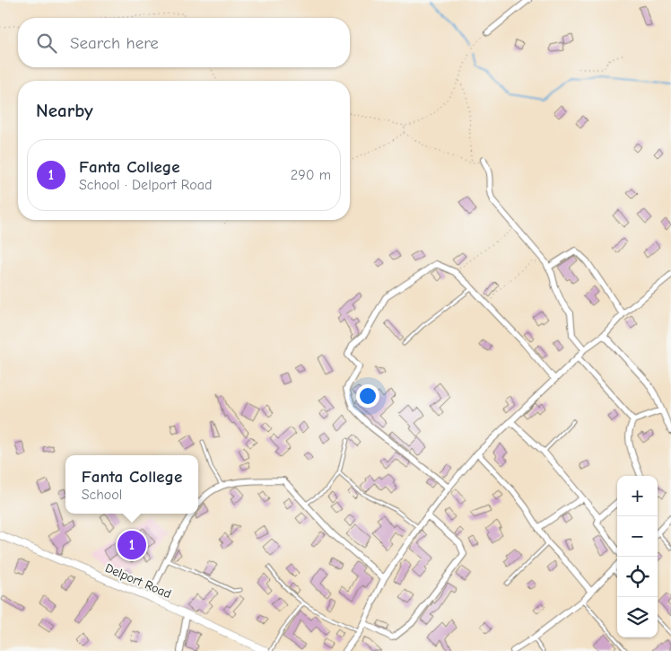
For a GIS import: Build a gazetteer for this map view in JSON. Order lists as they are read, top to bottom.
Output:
{
  "streets": {
    "street": ["Delport Road"]
  },
  "page": {
    "search": "Search here",
    "heading": "Nearby",
    "list": [
      {
        "mark": "1",
        "name": "Fanta College",
        "note": "School · Delport Road",
        "value": "290 m"
      }
    ],
    "popup": ["Fanta College", "School"],
    "map_buttons": ["+", "−"],
    "pins": "1"
  }
}
